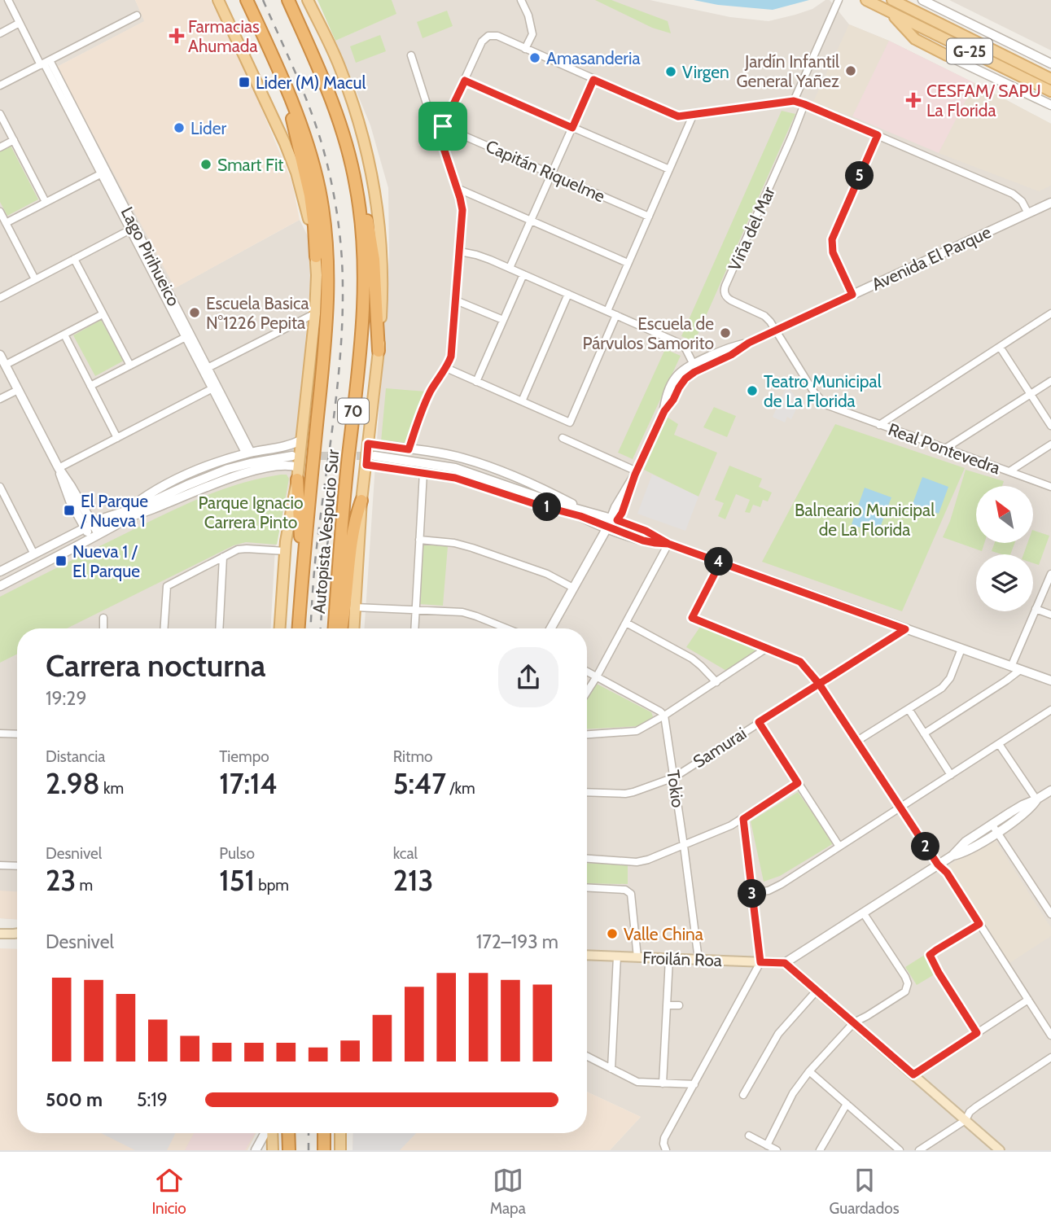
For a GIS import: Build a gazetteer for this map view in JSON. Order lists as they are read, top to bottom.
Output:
{
  "streets": {
    "highway": ["70", "Autopista Vespucio Sur"],
    "main road": ["G-25", "Froilán Roa"],
    "street": [
      "Capitán Riquelme",
      "Viña del Mar",
      "Lago Pirihueico",
      "Avenida El Parque",
      "Real Pontevedra",
      "Samurai",
      "Tokio"
    ]
  },
  "crossings": [
    ["Viña del Mar", "Avenida El Parque"],
    ["Viña del Mar", "Real Pontevedra"],
    ["Avenida El Parque", "Real Pontevedra"],
    ["Samurai", "Tokio"],
    ["Tokio", "Froilán Roa"]
  ],
  "parks": ["Parque Ignacio Carrera Pinto", "Balneario Municipal de La Florida"],
  "places": {
    "health": ["Farmacias Ahumada", "CESFAM/ SAPU La Florida"],
    "other": [
      "Amasanderia",
      "Jardín Infantil General Yañez",
      "Virgen",
      "Lider",
      "Smart Fit",
      "Escuela Basica N°1226 Pepita",
      "Escuela de Párvulos Samorito",
      "Teatro Municipal de La Florida",
      "Valle China"
    ],
    "transit": ["Lider (M) Macul", "El Parque / Nueva 1", "Nueva 1 / El Parque"]
  },
  "north": "top left",
  "page": {
    "pins": [
      "5",
      "1",
      "4",
      "2",
      "3"
    ],
    "heading": ["Carrera nocturna", "19:29"],
    "stats": [
      ["Distancia", "2.98 km"],
      ["Tiempo", "17:14"],
      ["Ritmo", "5:47 /km"],
      ["Desnivel", "23 m"],
      ["Pulso", "151 bpm"],
      ["kcal", "213"]
    ],
    "chart": ["Desnivel", "172–193 m"],
    "list": [
      {
        "name": "500 m",
        "note": "5:19"
      }
    ],
    "tabs": ["Inicio", "Mapa", "Guardados"]
  }
}
